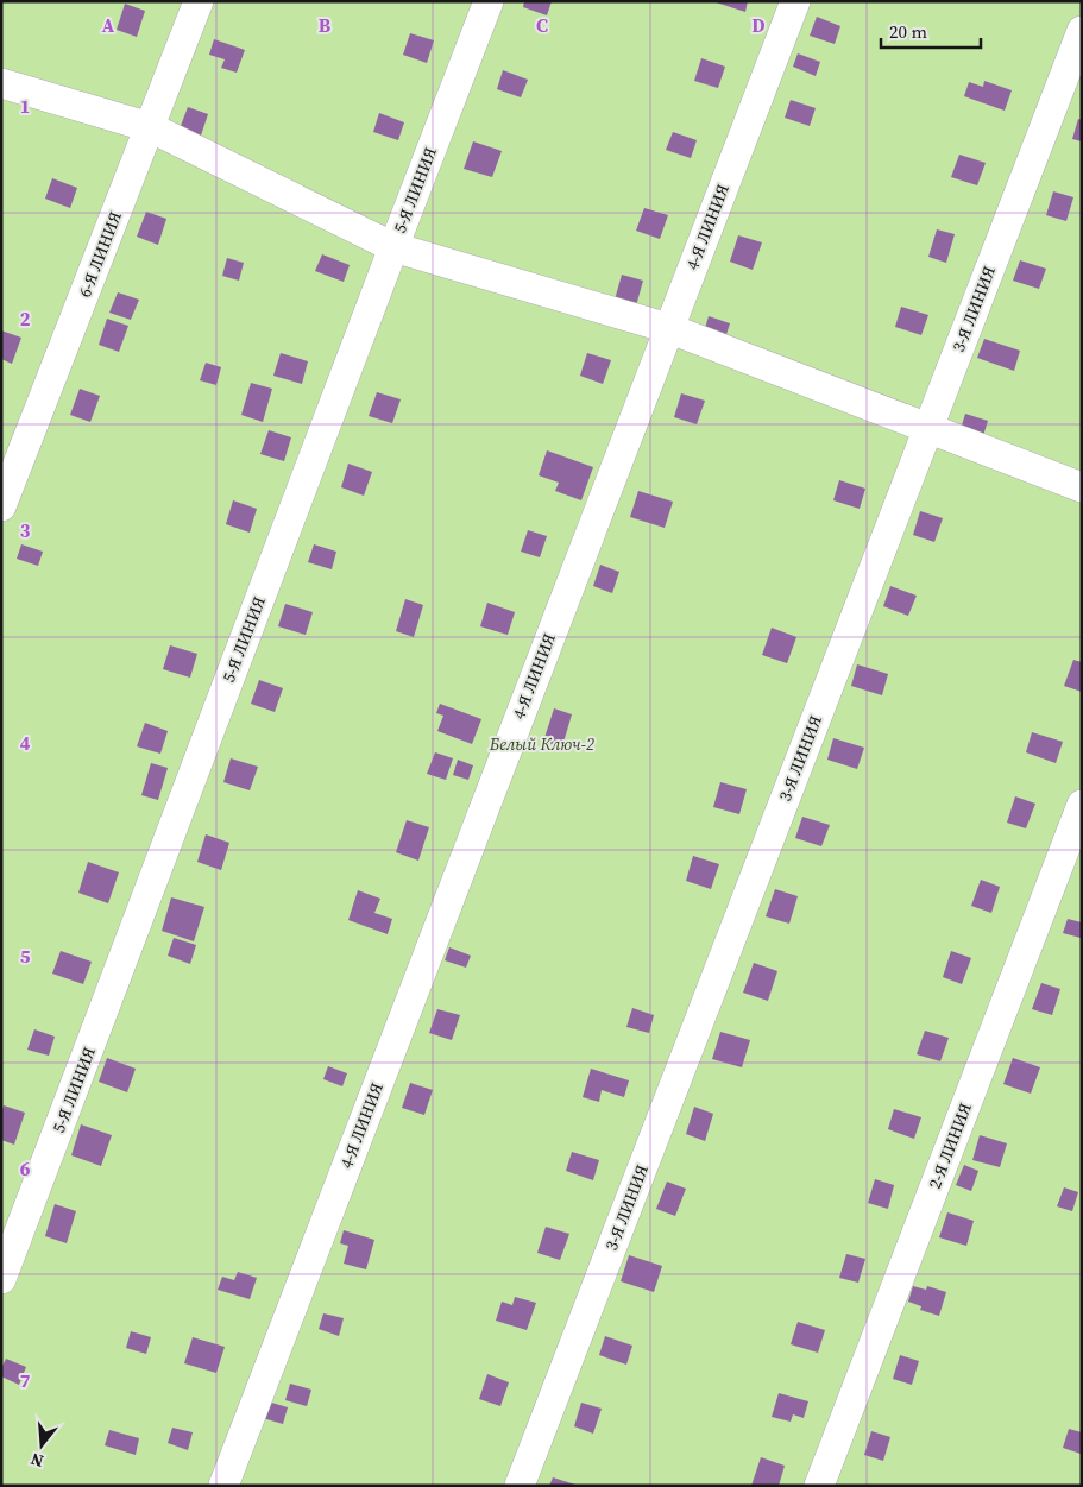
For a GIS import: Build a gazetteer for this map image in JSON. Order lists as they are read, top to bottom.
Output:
{
  "streets": {
    "street": [
      "5-Я ЛИНИЯ",
      "4-Я ЛИНИЯ",
      "6-Я ЛИНИЯ",
      "3-Я ЛИНИЯ",
      "2-Я ЛИНИЯ"
    ]
  },
  "parks": ["Белый Ключ-2"],
  "scale_bar": "20 m",
  "north": "bottom",
  "grid": {
    "columns": [
      "A",
      "B",
      "C",
      "D"
    ],
    "rows": [
      "1",
      "2",
      "3",
      "4",
      "5",
      "6",
      "7"
    ]
  }
}
